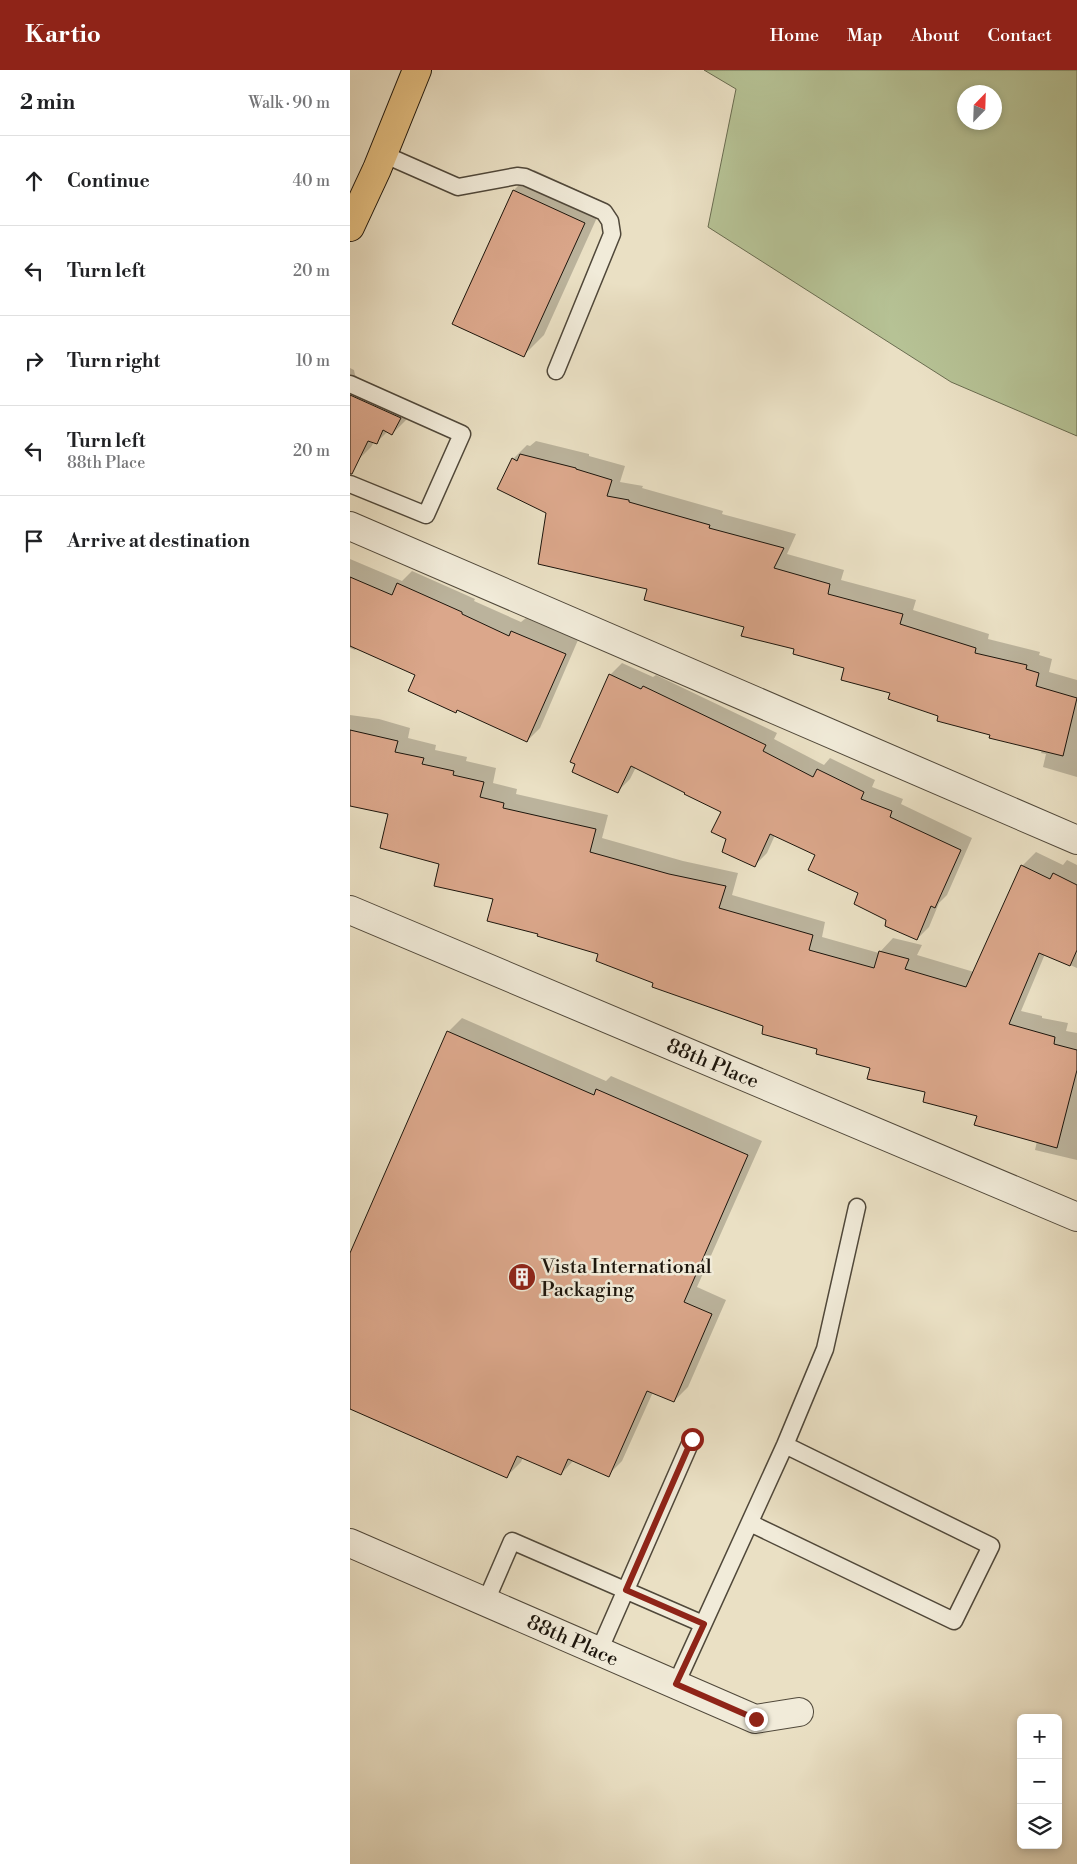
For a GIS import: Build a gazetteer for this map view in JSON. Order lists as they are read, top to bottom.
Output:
{
  "streets": {
    "street": ["88th Place"]
  },
  "places": {
    "building": ["Vista International Packaging"]
  },
  "north": "top right",
  "page": {
    "header": "Kartio",
    "nav": [
      "Home",
      "Map",
      "About",
      "Contact"
    ],
    "heading": ["2 min", "Walk · 90 m"],
    "list": [
      ["Continue", "40 m"],
      ["Turn left", "20 m"],
      ["Turn right", "10 m"],
      ["Turn left", "88th Place", "20 m"],
      "Arrive at destination"
    ],
    "map_buttons": ["+", "−"]
  }
}
